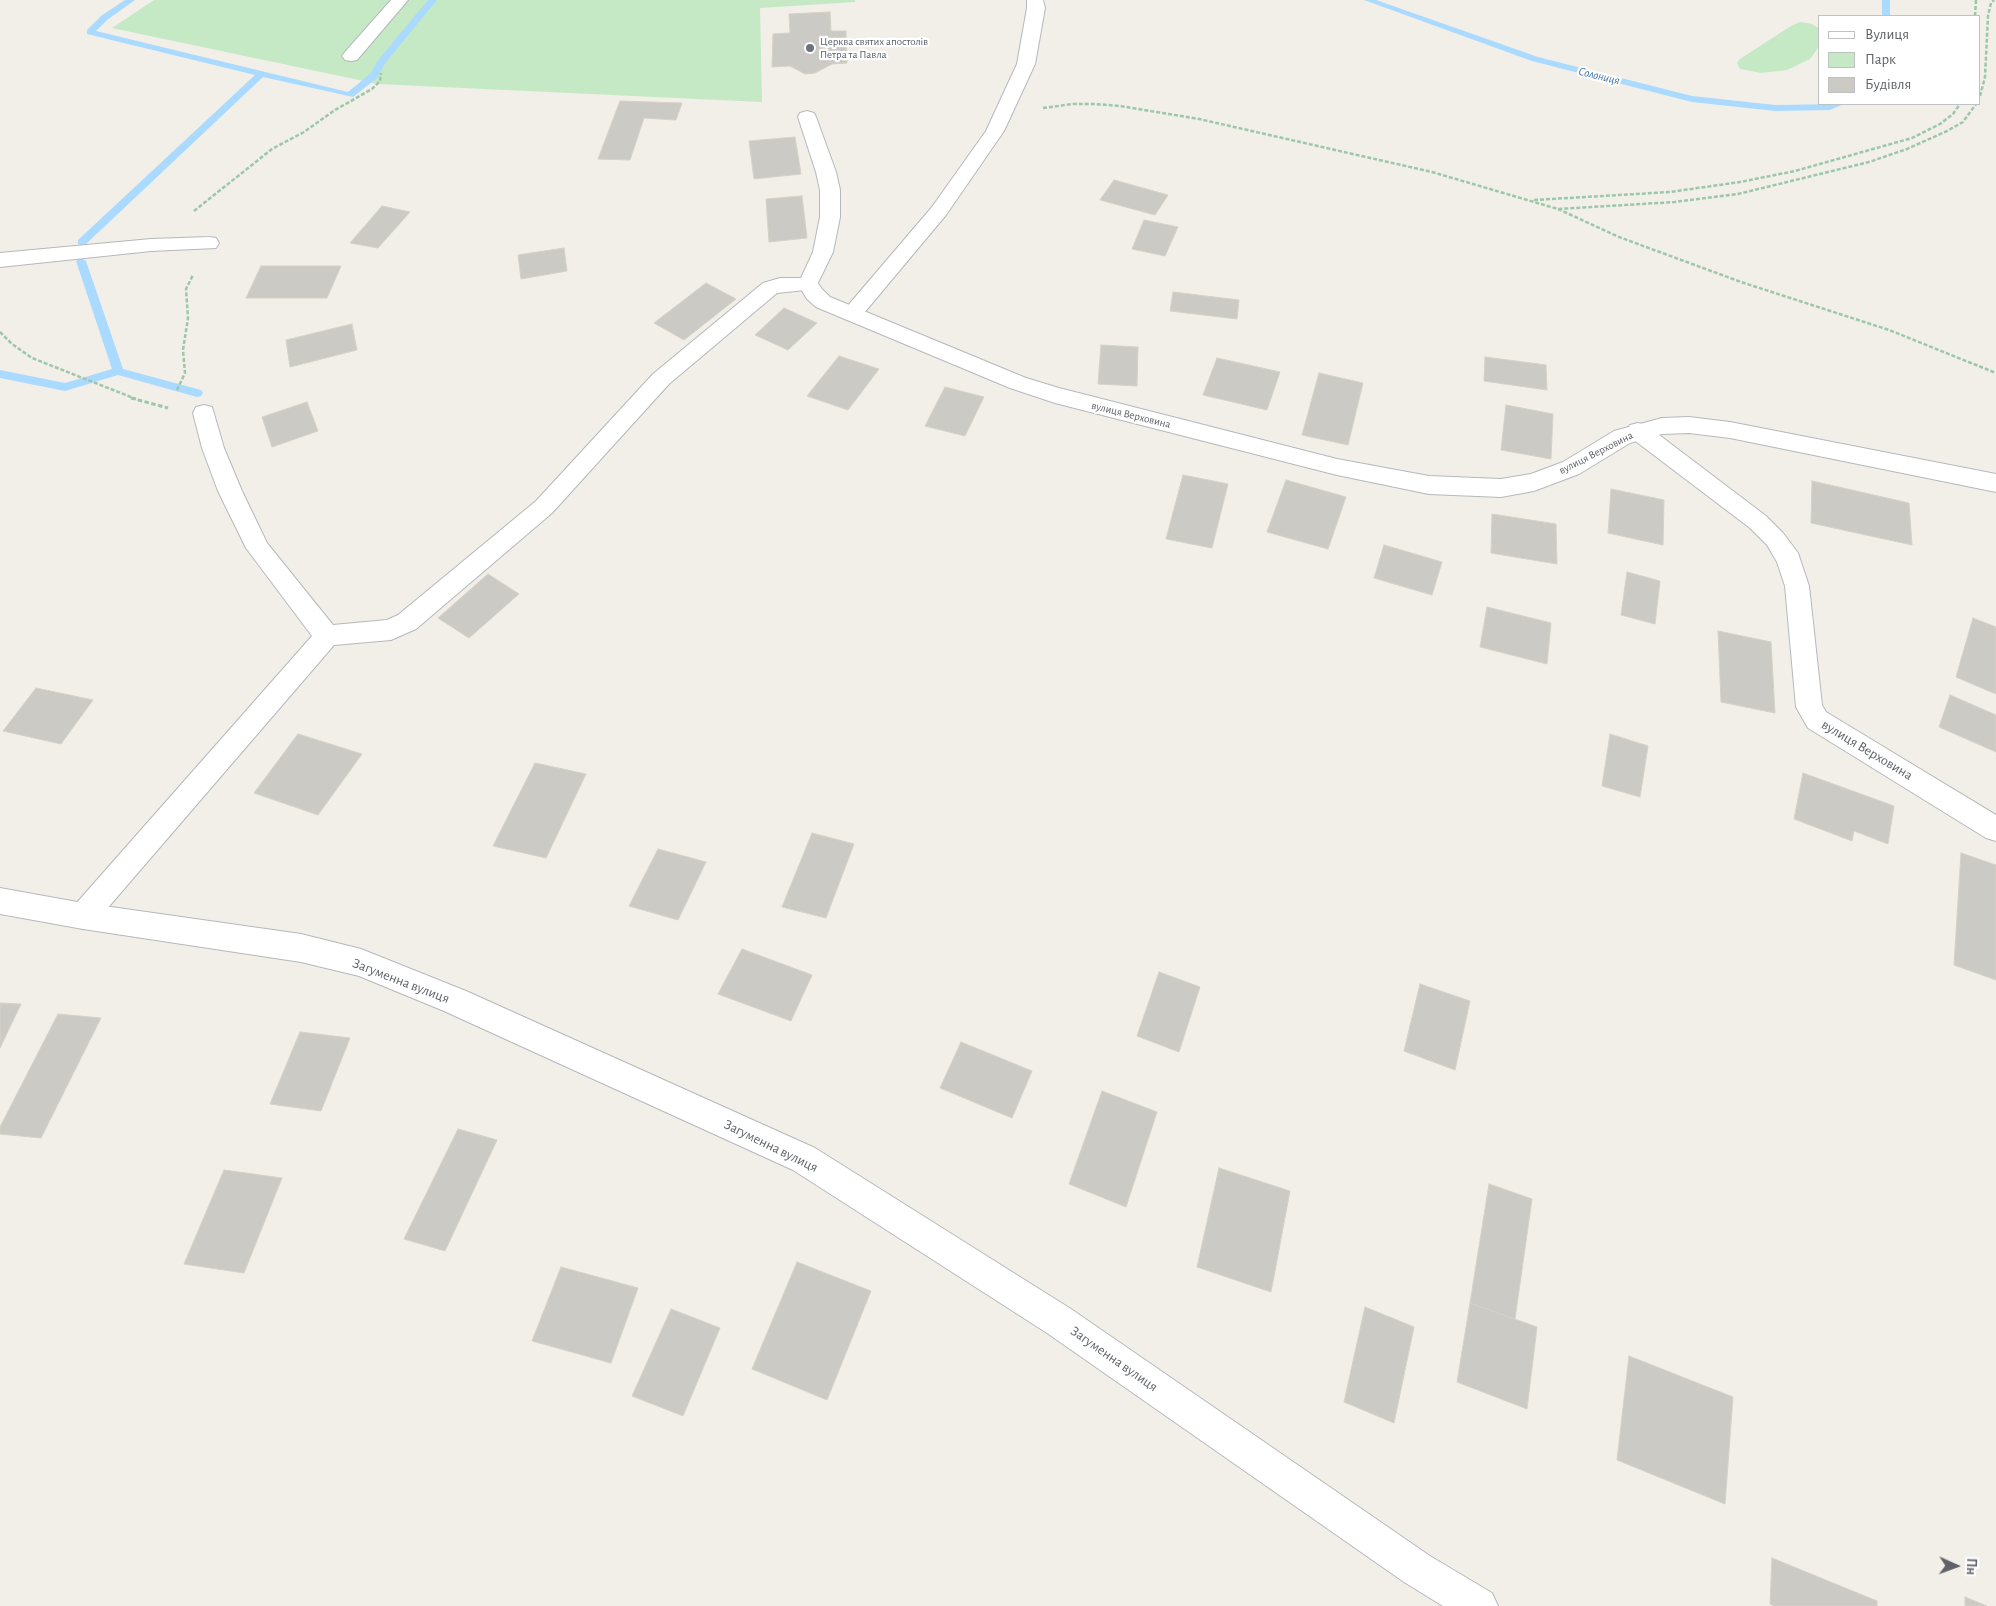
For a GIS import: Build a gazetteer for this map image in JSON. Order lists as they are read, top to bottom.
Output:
{
  "streets": {
    "street": ["вулиця Верховина", "Загуменна вулиця"]
  },
  "water": ["Солониця"],
  "places": ["Церква святих апостолів Петра та Павла"],
  "legend": ["Вулиця", "Парк", "Будівля"],
  "north": "right"
}
